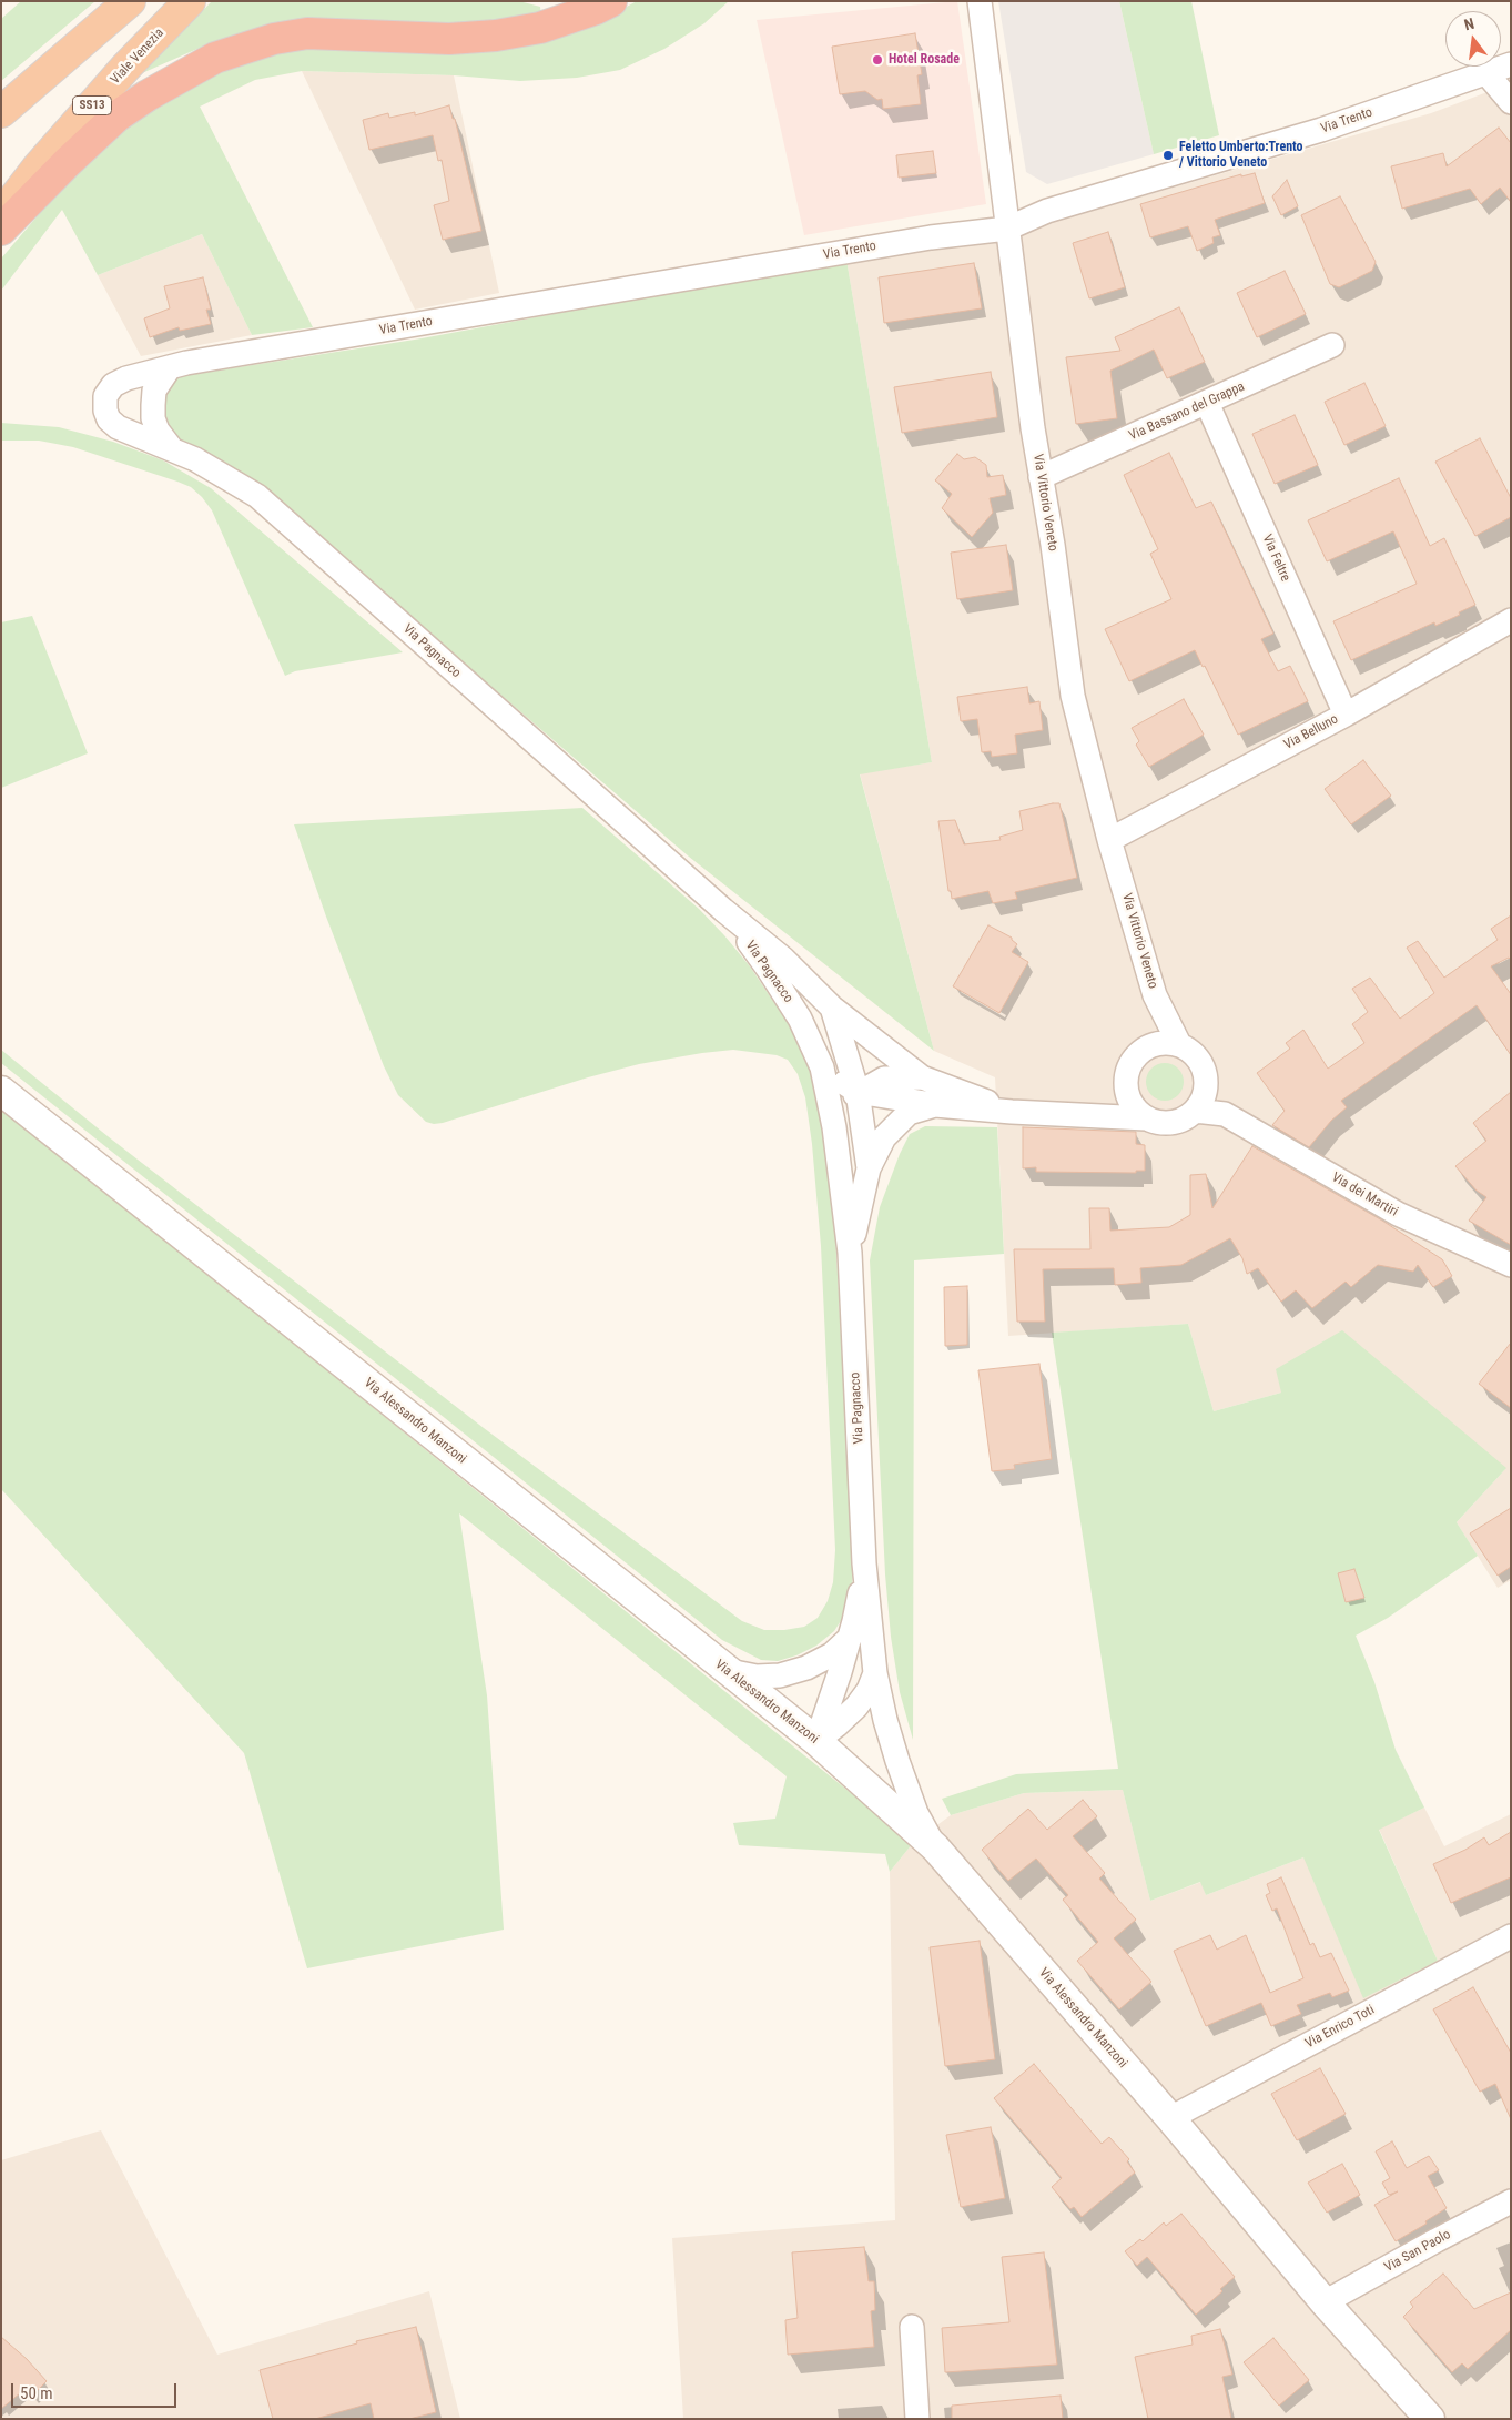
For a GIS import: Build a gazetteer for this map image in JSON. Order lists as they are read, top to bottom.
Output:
{
  "streets": {
    "highway": ["Viale Venezia", "SS13"],
    "street": [
      "Via Trento",
      "Via Bassano del Grappa",
      "Via Vittorio Veneto",
      "Via Feltre",
      "Via Pagnacco",
      "Via Belluno",
      "Via dei Martiri",
      "Via Alessandro Manzoni",
      "Via Enrico Toti",
      "Via San Paolo"
    ]
  },
  "crossings": [
    ["Via Trento", "Via Vittorio Veneto"],
    ["Via Trento", "Via Pagnacco"],
    ["Via Bassano del Grappa", "Via Vittorio Veneto"],
    ["Via Bassano del Grappa", "Via Feltre"],
    ["Via Vittorio Veneto", "Via Pagnacco"],
    ["Via Vittorio Veneto", "Via Belluno"],
    ["Via Vittorio Veneto", "Via dei Martiri"],
    ["Via Feltre", "Via Belluno"],
    ["Via Pagnacco", "Via dei Martiri"],
    ["Via Pagnacco", "Via Alessandro Manzoni"],
    ["Via Alessandro Manzoni", "Via Enrico Toti"],
    ["Via Alessandro Manzoni", "Via San Paolo"]
  ],
  "places": ["Hotel Rosade", "Feletto Umberto:Trento / Vittorio Veneto"],
  "scale_bar": "50 m",
  "north": "top"
}
